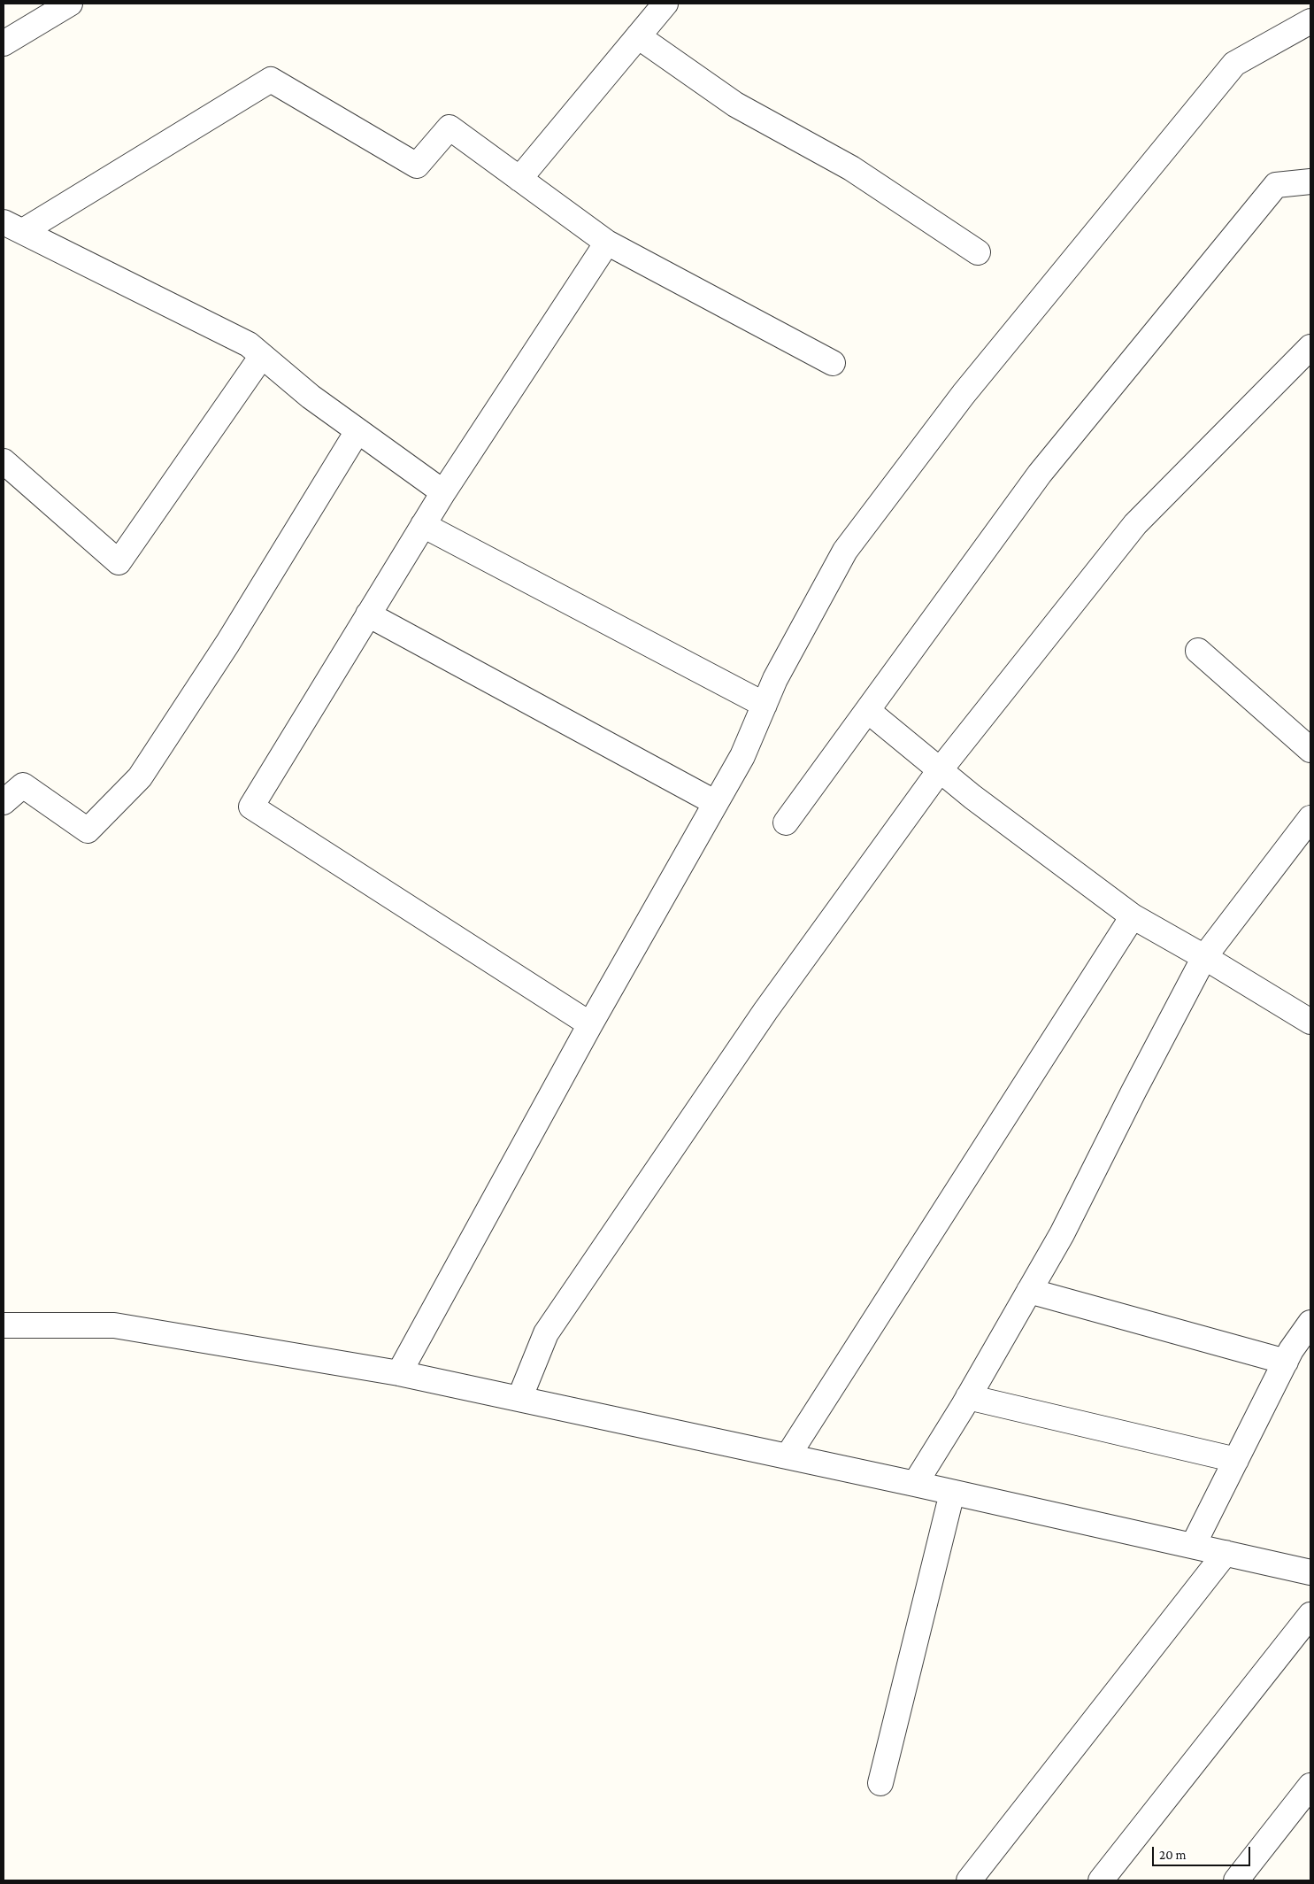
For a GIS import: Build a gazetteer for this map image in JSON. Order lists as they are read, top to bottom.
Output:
{
  "scale_bar": "20 m"
}
